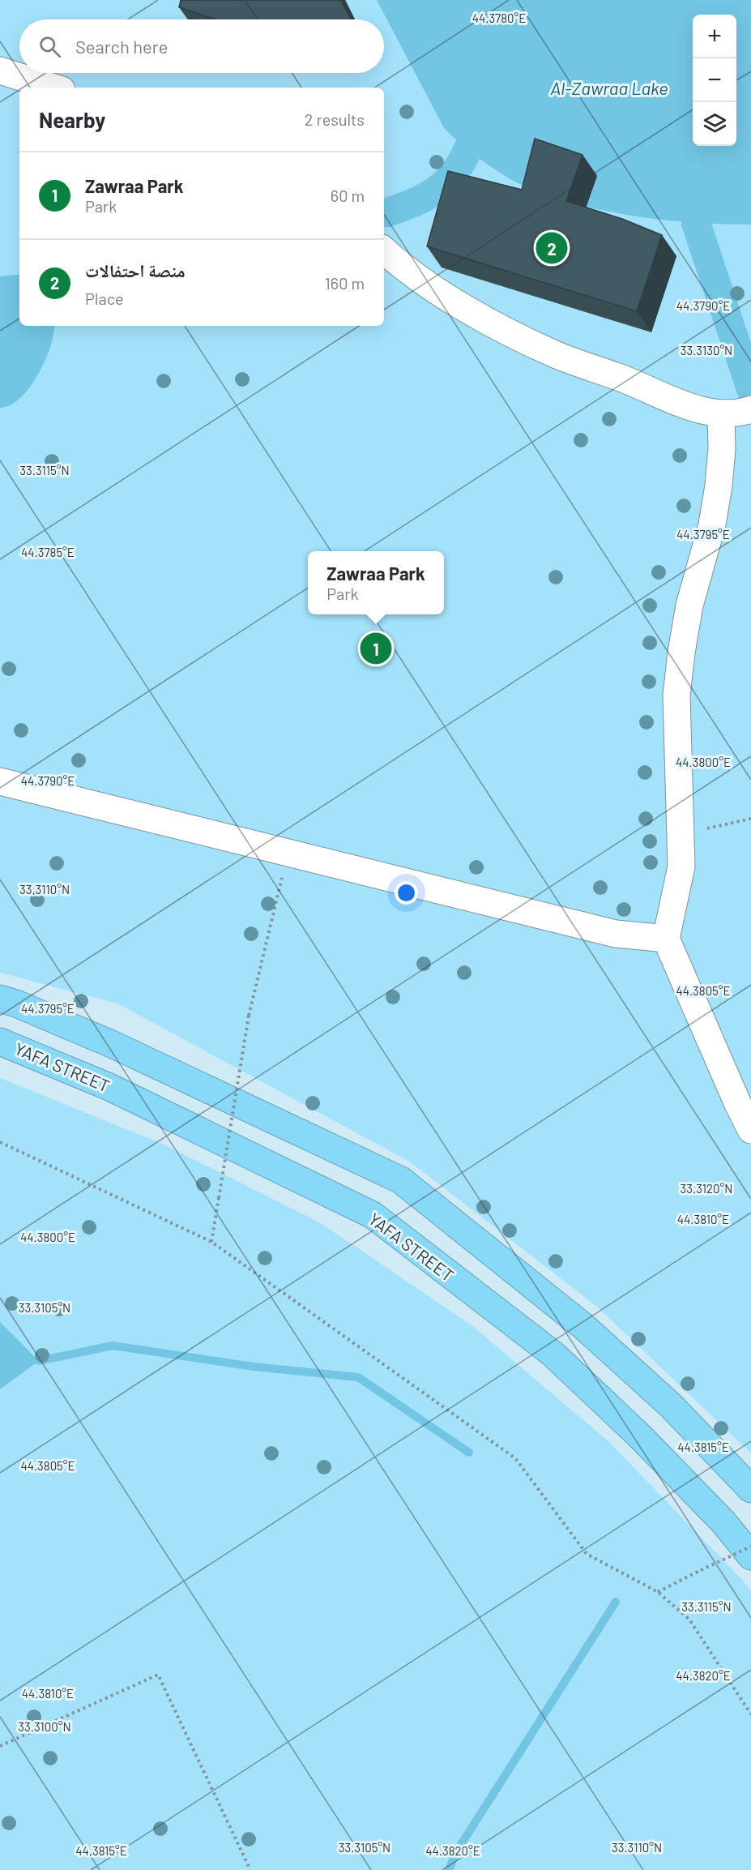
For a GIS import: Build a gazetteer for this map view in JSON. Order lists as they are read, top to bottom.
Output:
{
  "streets": {
    "highway": ["YAFA STREET"]
  },
  "water": ["Al-Zawraa Lake"],
  "page": {
    "map_buttons": ["+", "−"],
    "search": "Search here",
    "heading": ["Nearby", "2 results"],
    "list": [
      {
        "mark": "1",
        "name": "Zawraa Park",
        "note": "Park",
        "value": "60 m"
      },
      {
        "mark": "2",
        "name": "منصة احتفالات",
        "note": "Place",
        "value": "160 m"
      }
    ],
    "pins": ["2", "1"],
    "popup": ["Zawraa Park", "Park"]
  },
  "coordinates": [
    "44.3780°E",
    "44.3790°E",
    "33.3130°N",
    "33.3115°N",
    "44.3795°E",
    "44.3785°E",
    "44.3800°E",
    "33.3110°N",
    "44.3805°E",
    "33.3120°N",
    "44.3810°E",
    "33.3105°N",
    "44.3815°E",
    "44.3820°E",
    "33.3100°N"
  ]
}
